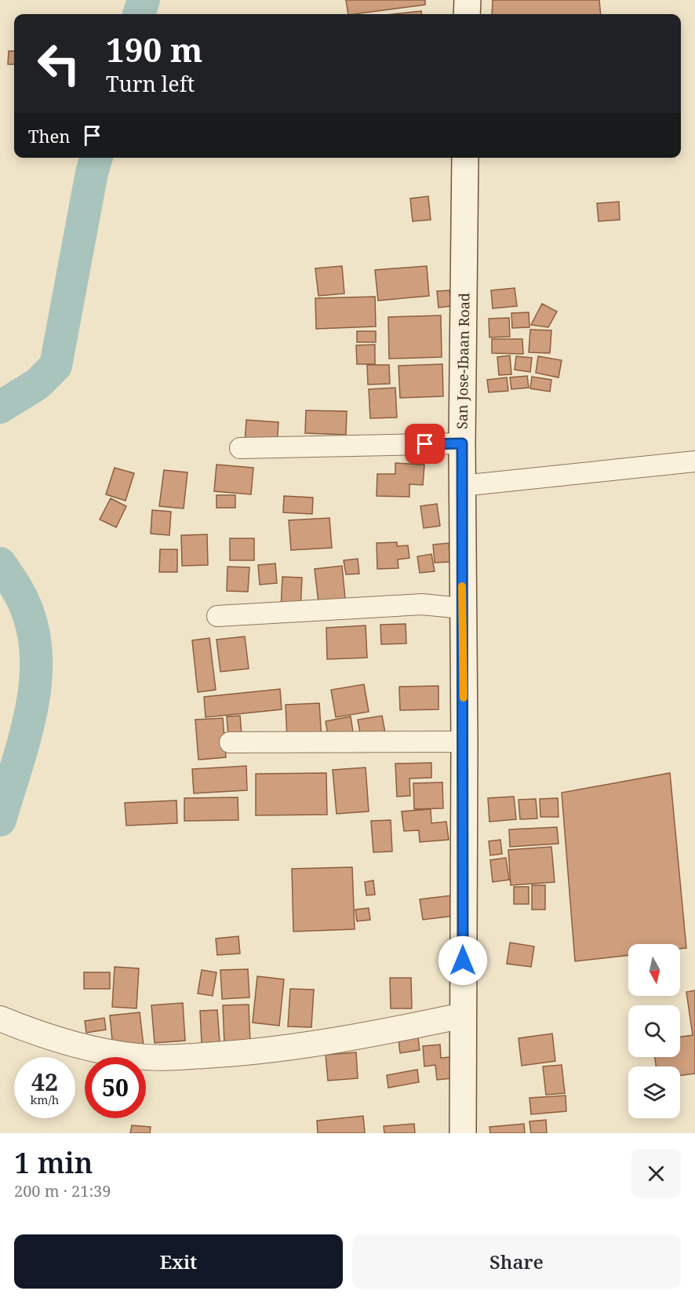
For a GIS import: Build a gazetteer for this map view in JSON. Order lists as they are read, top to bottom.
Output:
{
  "streets": {
    "main road": ["San Jose-Ibaan Road"]
  },
  "north": "bottom",
  "page": {
    "turn": ["190 m", "Turn left"],
    "then": "Then",
    "speed": "42 km/h",
    "limit": "50",
    "heading": ["1 min", "200 m · 21:39"],
    "buttons": ["Exit", "Share"]
  }
}
